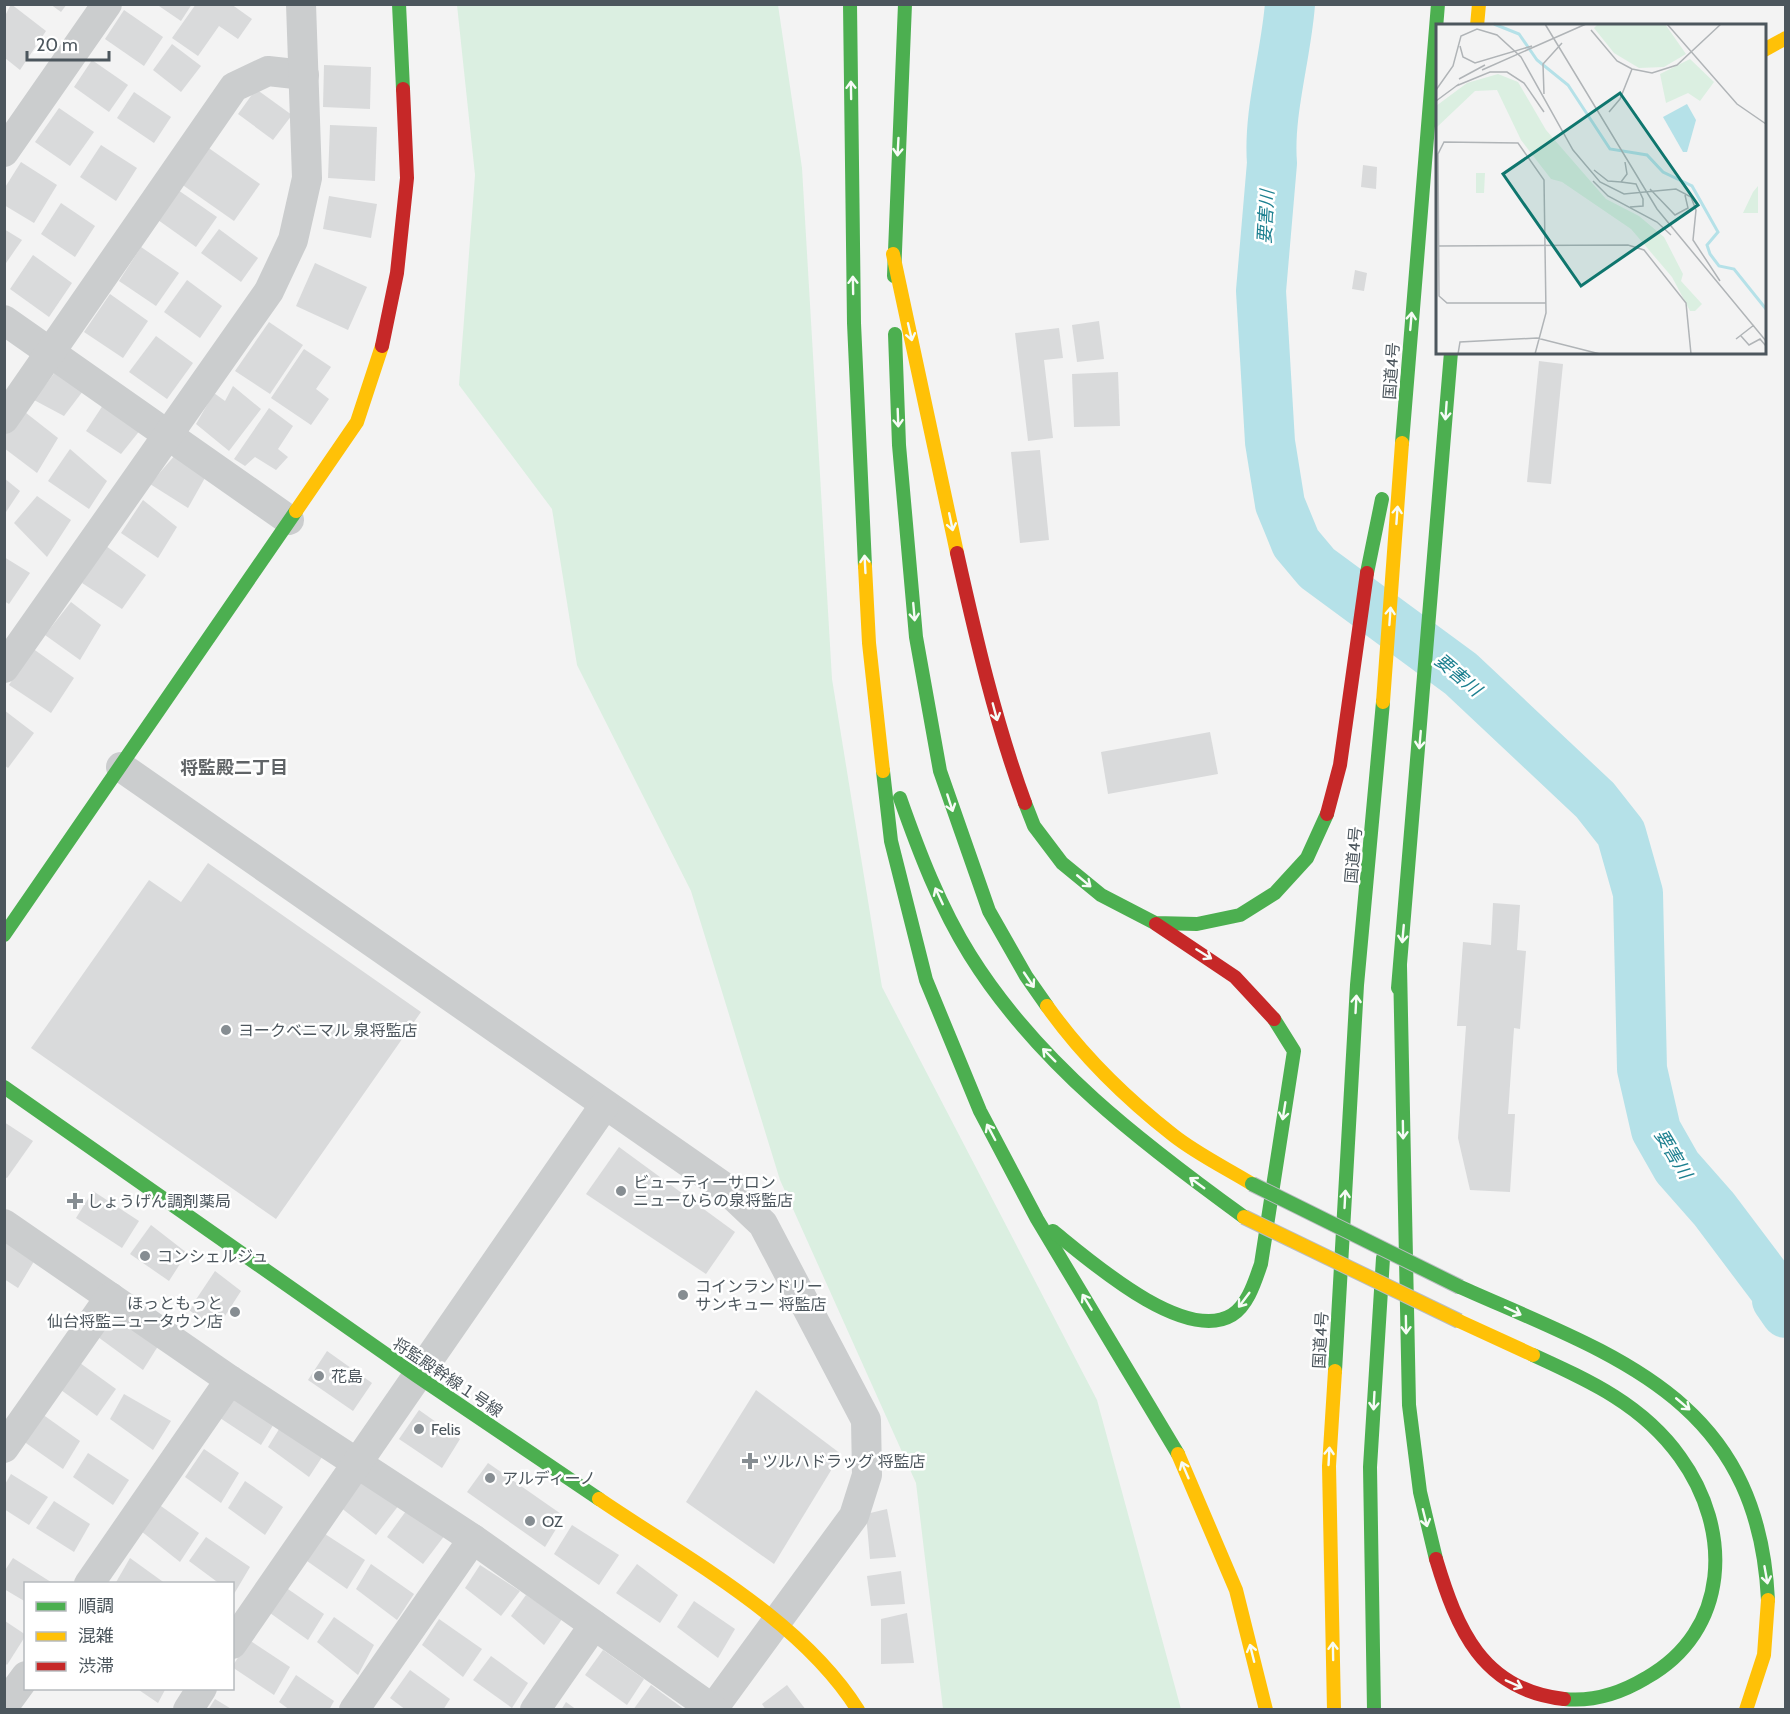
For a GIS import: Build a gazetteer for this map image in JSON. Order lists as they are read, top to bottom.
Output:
{
  "streets": {
    "main road": ["国道4号", "将監殿幹線１号線"]
  },
  "districts": ["将監殿二丁目"],
  "water": ["要害川"],
  "places": {
    "other": [
      "ヨークベニマル 泉将監店",
      "ビューティーサロン ニューひらの泉将監店",
      "コンシェルジュ",
      "コインランドリー サンキュー 将監店",
      "ほっともっと 仙台将監ニュータウン店",
      "花島",
      "Felis",
      "アルディーノ",
      "OZ"
    ],
    "health": ["しょうげん調剤薬局", "ツルハドラッグ 将監店"]
  },
  "legend": ["順調", "混雑", "渋滞"],
  "scale_bar": "20 m"
}
